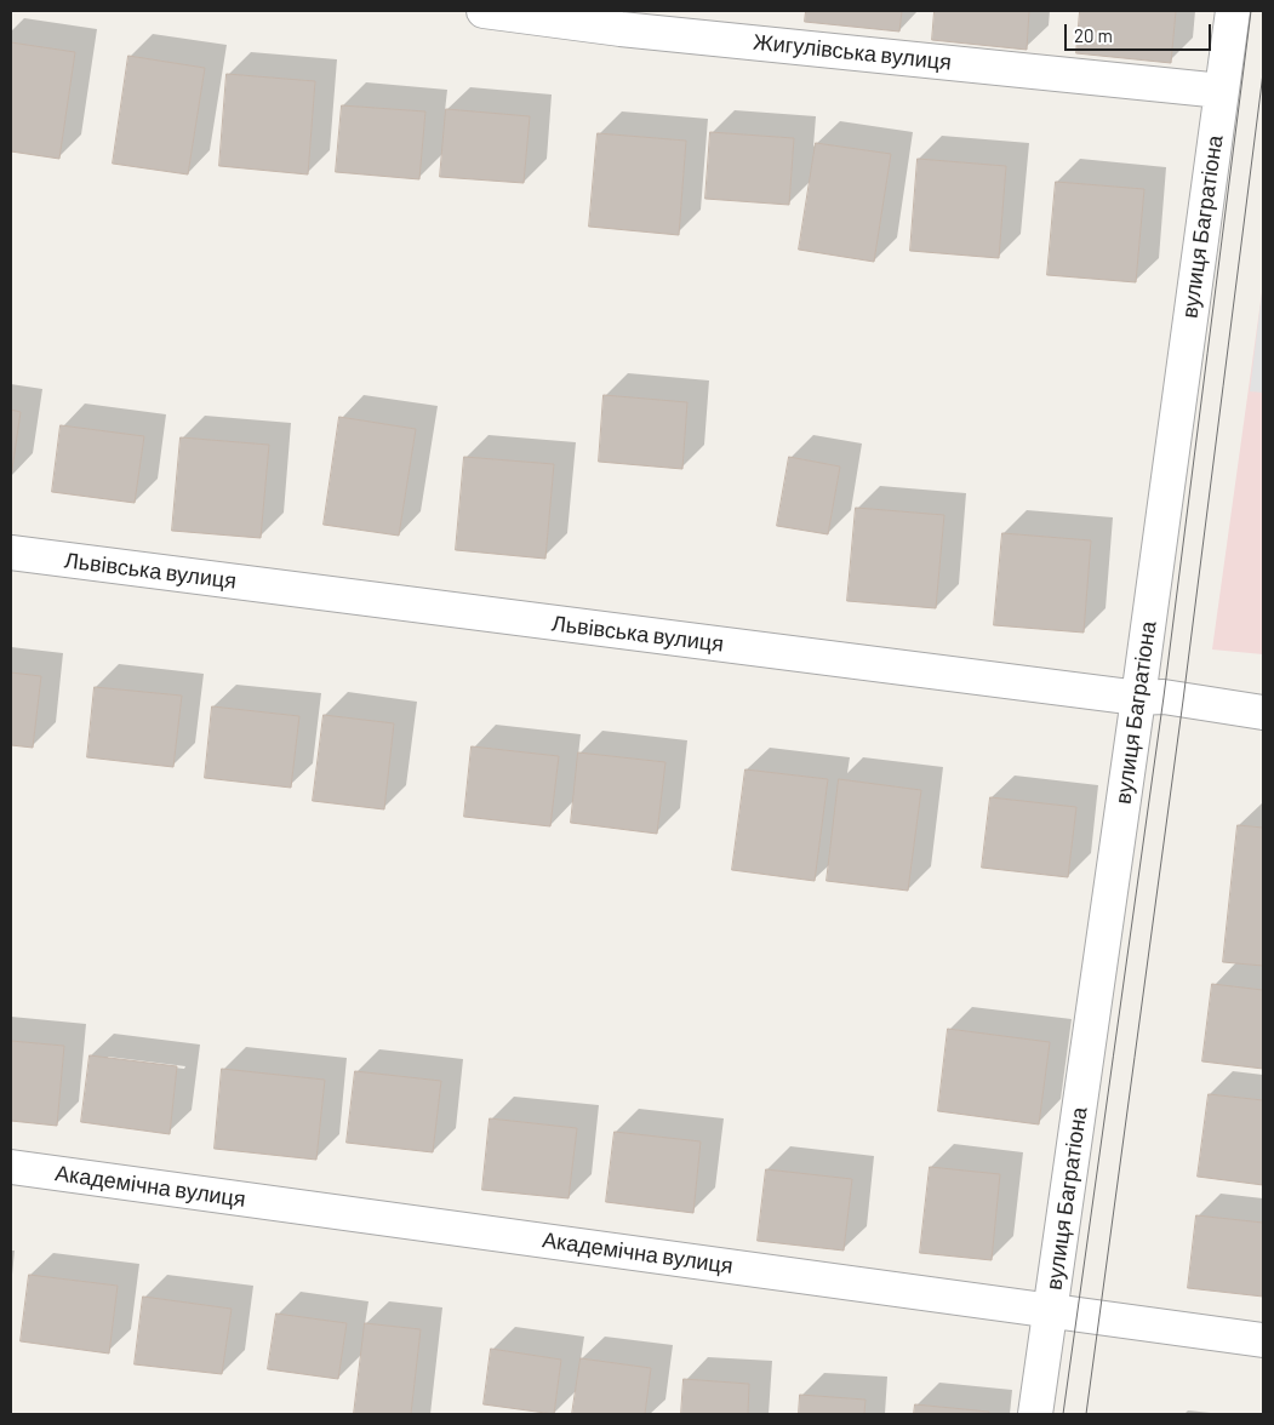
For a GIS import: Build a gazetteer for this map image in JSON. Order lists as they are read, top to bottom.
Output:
{
  "streets": {
    "street": [
      "Жигулівська вулиця",
      "вулиця Багратіона",
      "Львівська вулиця",
      "Академічна вулиця"
    ]
  },
  "crossings": [
    ["Жигулівська вулиця", "вулиця Багратіона"],
    ["вулиця Багратіона", "Львівська вулиця"],
    ["вулиця Багратіона", "Академічна вулиця"]
  ],
  "scale_bar": "20 m"
}
